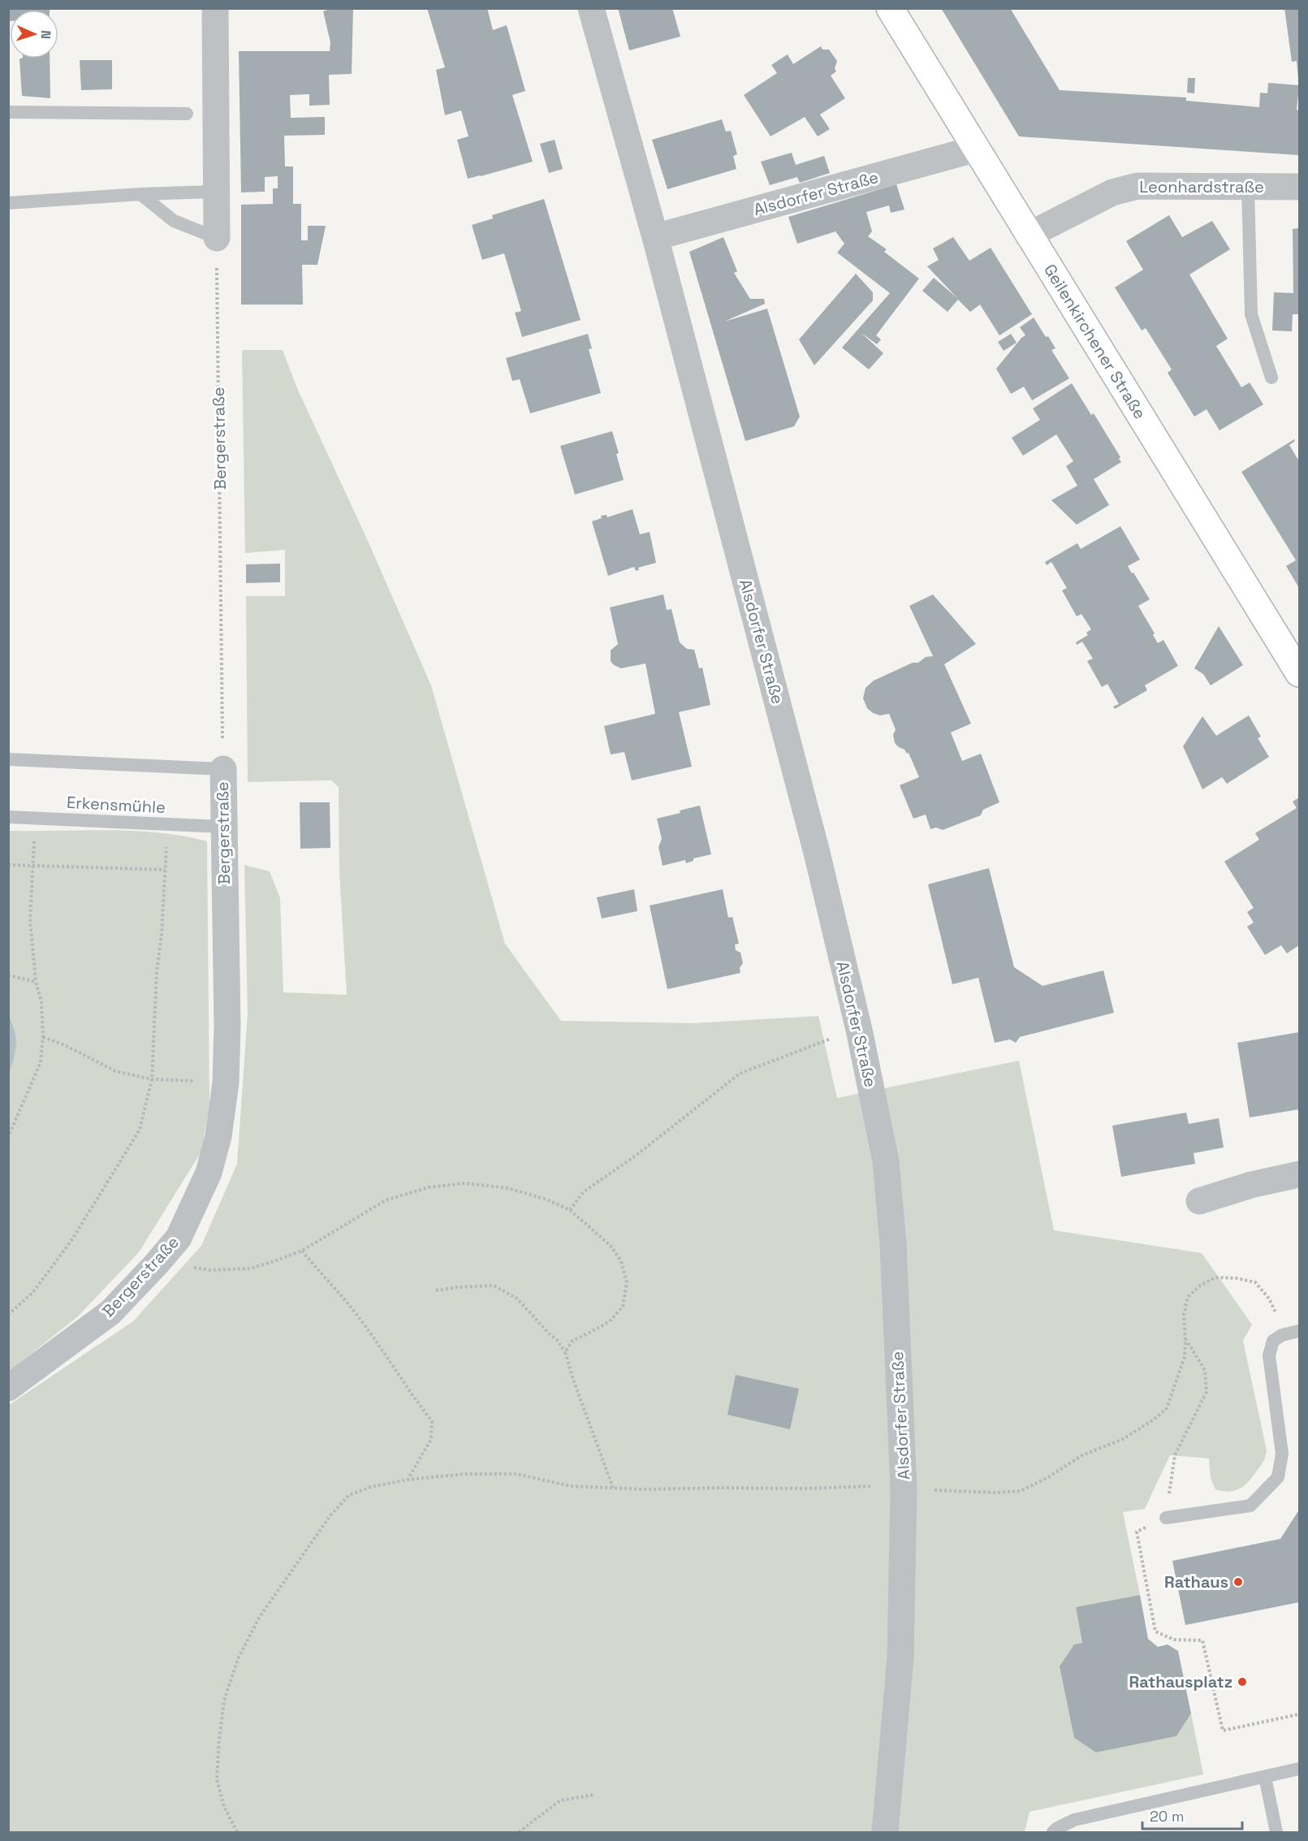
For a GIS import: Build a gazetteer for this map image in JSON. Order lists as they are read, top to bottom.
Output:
{
  "streets": {
    "main road": ["Geilenkirchener Straße"],
    "street": ["Leonhardstraße", "Alsdorfer Straße", "Bergerstraße"],
    "lane": ["Erkensmühle"]
  },
  "crossings": [
    ["Leonhardstraße", "Geilenkirchener Straße"],
    ["Alsdorfer Straße", "Geilenkirchener Straße"],
    ["Bergerstraße", "Erkensmühle"]
  ],
  "places": ["Rathaus", "Rathausplatz"],
  "scale_bar": "20 m",
  "north": "right"
}
